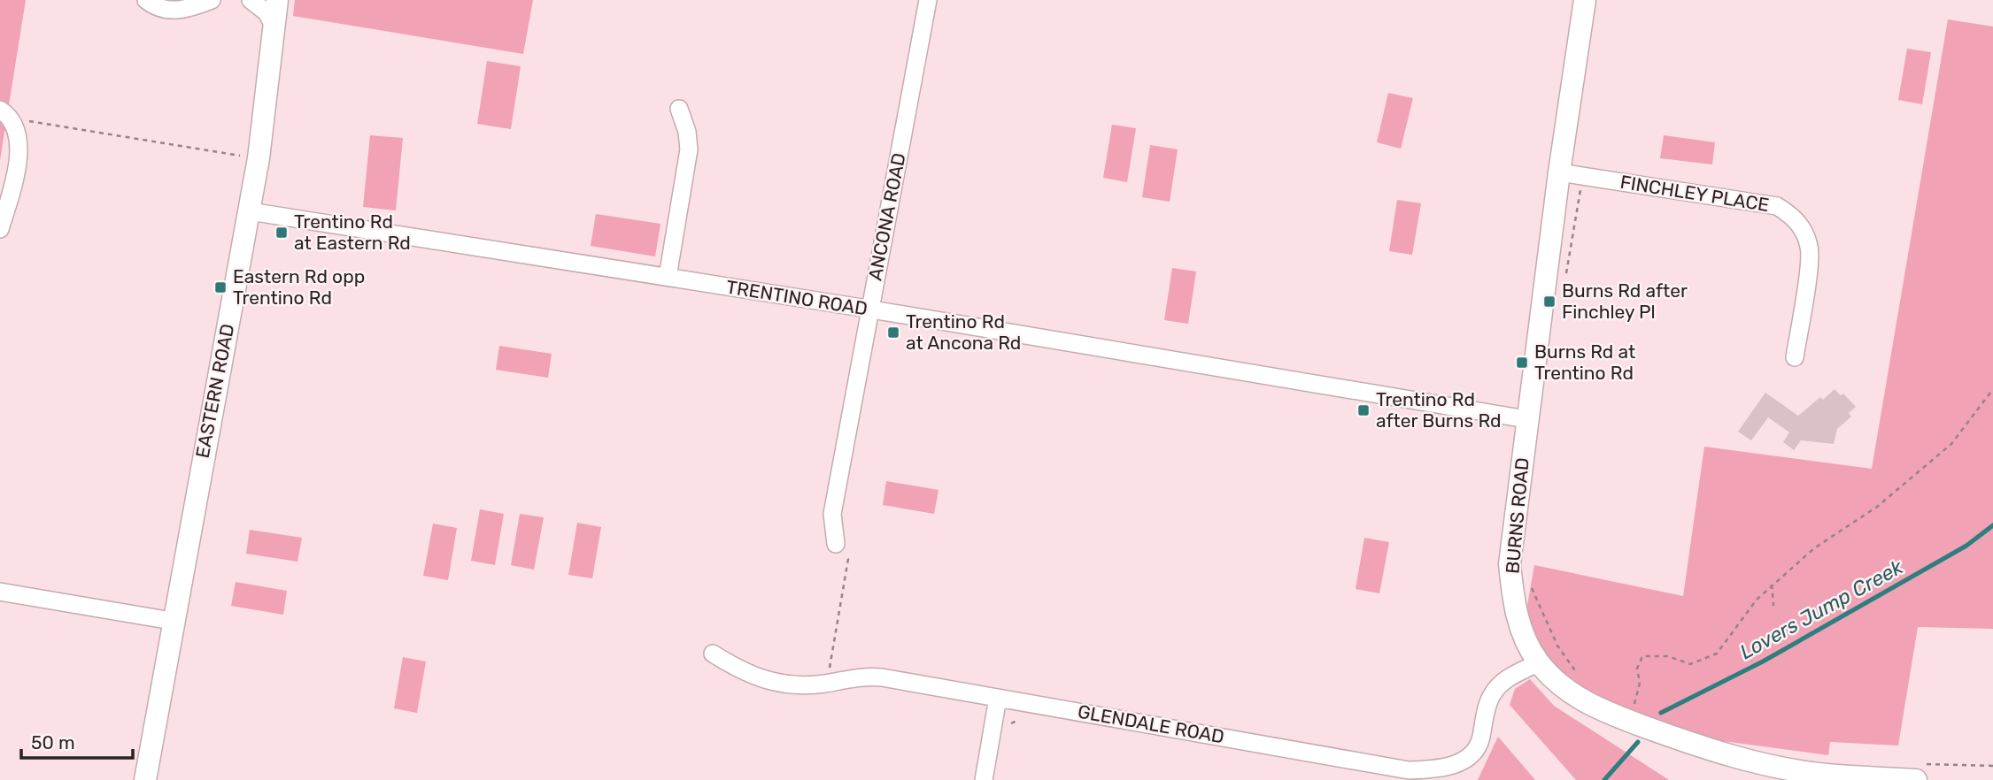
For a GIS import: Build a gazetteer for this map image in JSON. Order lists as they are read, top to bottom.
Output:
{
  "streets": {
    "main road": ["EASTERN ROAD", "BURNS ROAD"],
    "street": [
      "FINCHLEY PLACE",
      "ANCONA ROAD",
      "TRENTINO ROAD",
      "GLENDALE ROAD"
    ]
  },
  "crossings": [
    ["FINCHLEY PLACE", "BURNS ROAD"],
    ["ANCONA ROAD", "TRENTINO ROAD"],
    ["TRENTINO ROAD", "EASTERN ROAD"],
    ["TRENTINO ROAD", "BURNS ROAD"],
    ["BURNS ROAD", "GLENDALE ROAD"]
  ],
  "water": ["Lovers Jump Creek"],
  "places": {
    "transit": [
      "Trentino Rd at Eastern Rd",
      "Eastern Rd opp Trentino Rd",
      "Burns Rd after Finchley Pl",
      "Trentino Rd at Ancona Rd",
      "Burns Rd at Trentino Rd",
      "Trentino Rd after Burns Rd"
    ]
  },
  "scale_bar": "50 m"
}
